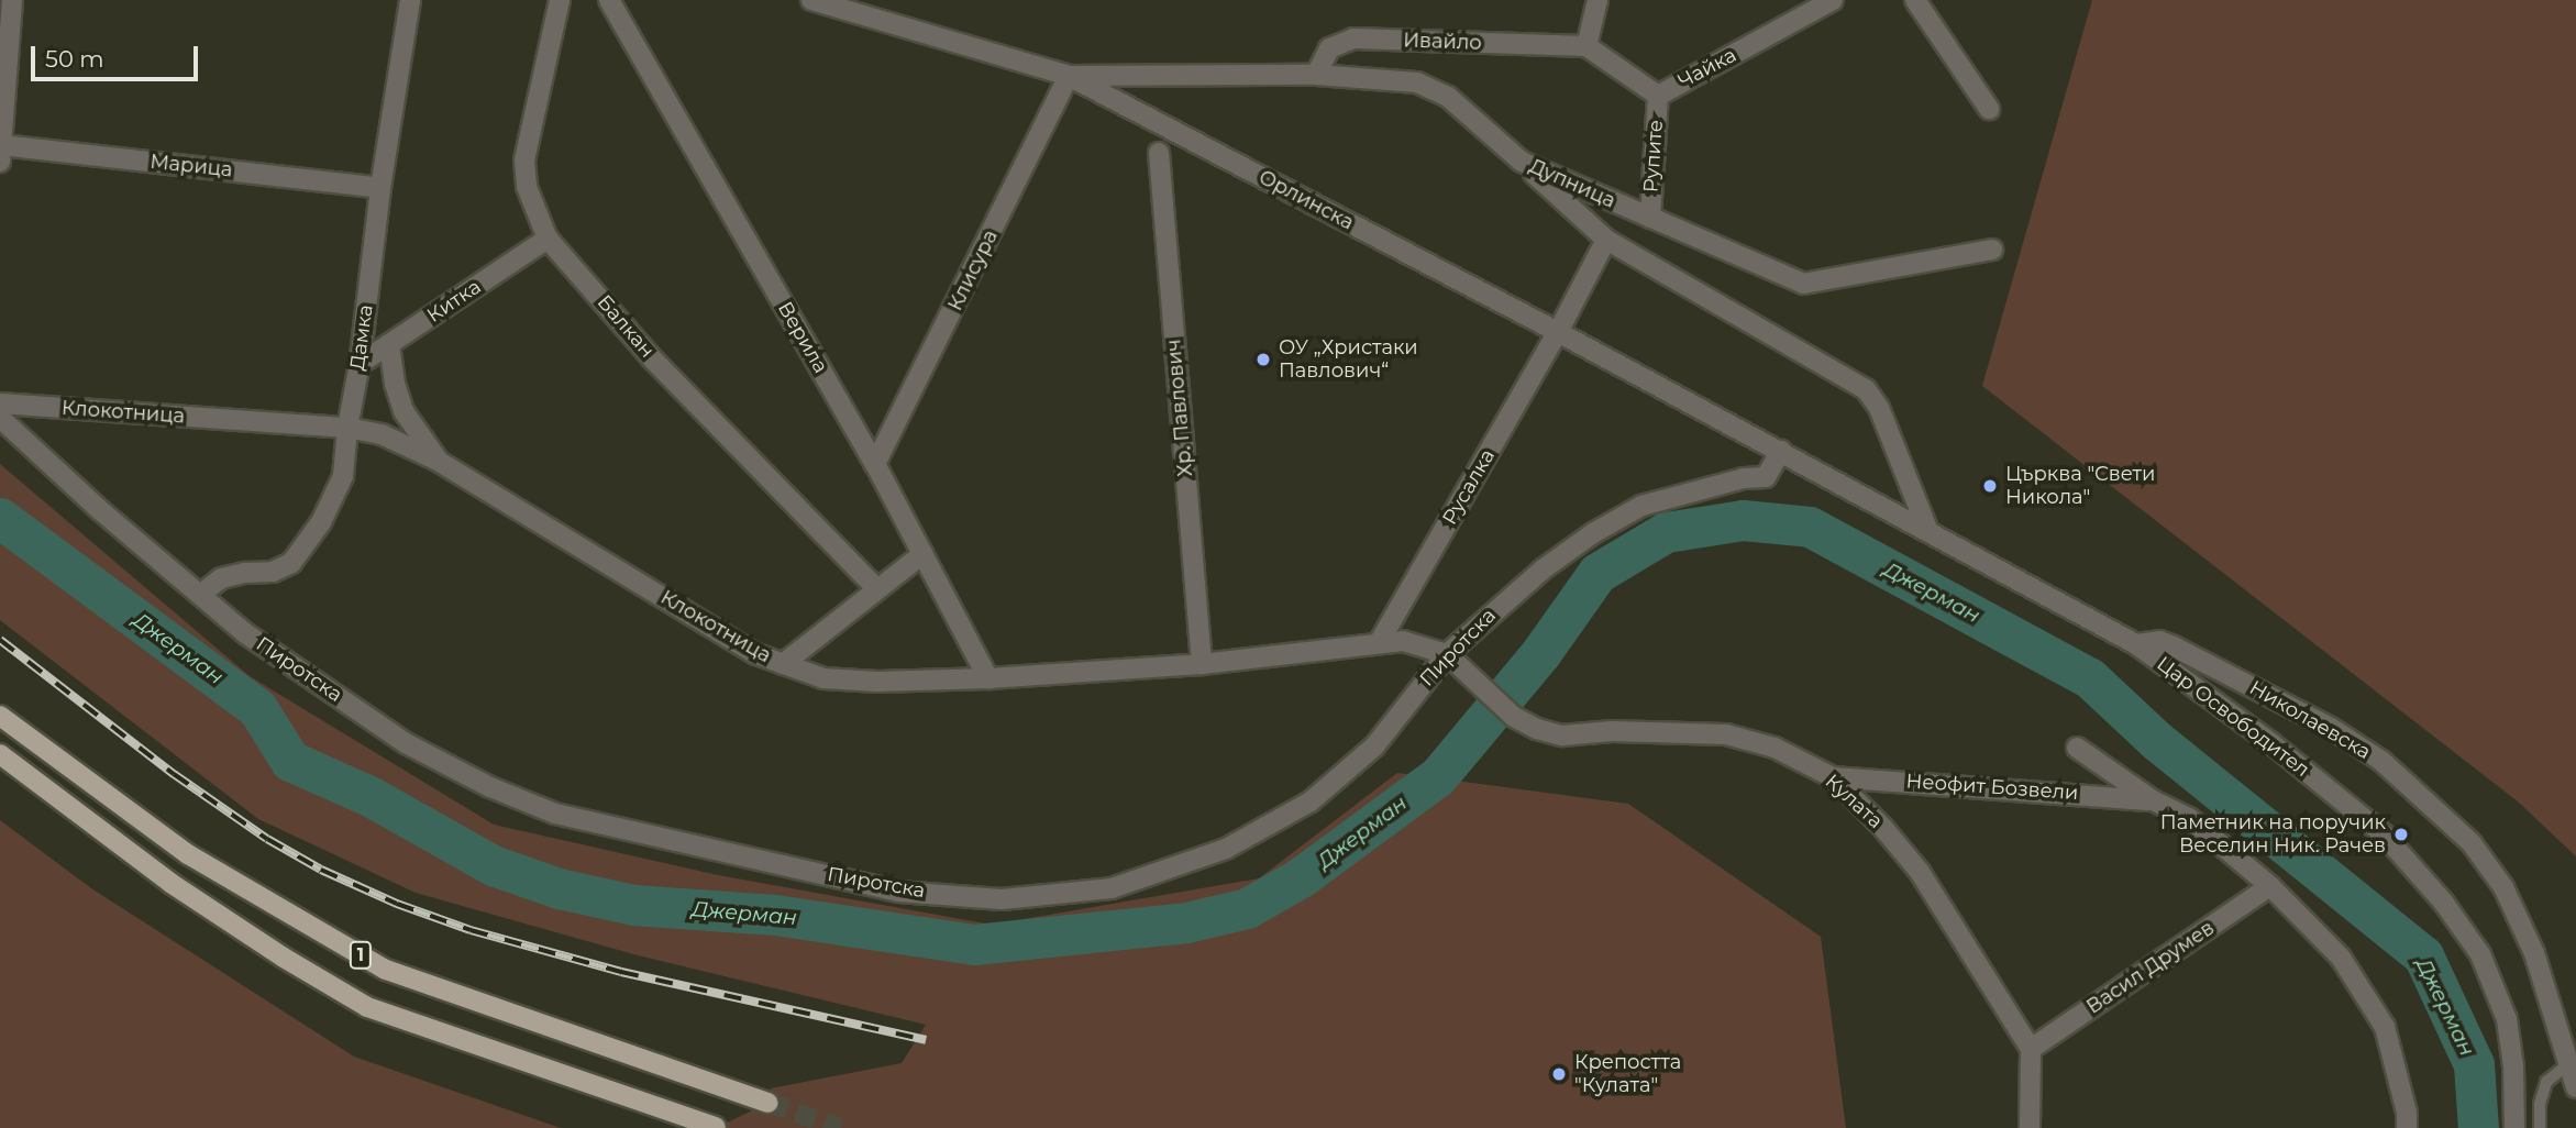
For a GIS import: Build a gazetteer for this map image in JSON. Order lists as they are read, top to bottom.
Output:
{
  "streets": {
    "main road": ["1"],
    "street": [
      "Ивайло",
      "Чайка",
      "Рупите",
      "Марица",
      "Дупница",
      "Орлинска",
      "Клисура",
      "Китка",
      "Балкан",
      "Дамка",
      "Верила",
      "Хр. Павлович",
      "Клокотница",
      "Русалка",
      "Пиротска",
      "Цар Освободител",
      "Николаевска",
      "Неофит Бозвели",
      "Кулата",
      "Васил Друмев"
    ]
  },
  "crossings": [
    ["Ивайло", "Чайка"],
    ["Ивайло", "Дупница"],
    ["Чайка", "Рупите"],
    ["Рупите", "Дупница"],
    ["Марица", "Дамка"],
    ["Дупница", "Орлинска"],
    ["Дупница", "Клисура"],
    ["Орлинска", "Клисура"],
    ["Орлинска", "Русалка"],
    ["Орлинска", "Пиротска"],
    ["Орлинска", "Цар Освободител"],
    ["Клисура", "Верила"],
    ["Китка", "Балкан"],
    ["Китка", "Дамка"],
    ["Дамка", "Клокотница"],
    ["Дамка", "Пиротска"],
    ["Верила", "Клокотница"],
    ["Хр. Павлович", "Клокотница"],
    ["Клокотница", "Русалка"],
    ["Клокотница", "Пиротска"],
    ["Клокотница", "Кулата"],
    ["Пиротска", "Цар Освободител"],
    ["Цар Освободител", "Николаевска"],
    ["Неофит Бозвели", "Кулата"],
    ["Кулата", "Васил Друмев"]
  ],
  "water": ["Джерман"],
  "places": [
    "ОУ „Христаки Павлович“",
    "Църква \"Свети Никола\"",
    "Паметник на поручик Веселин Ник. Рачев",
    "Крепостта \"Кулата\""
  ],
  "scale_bar": "50 m"
}
